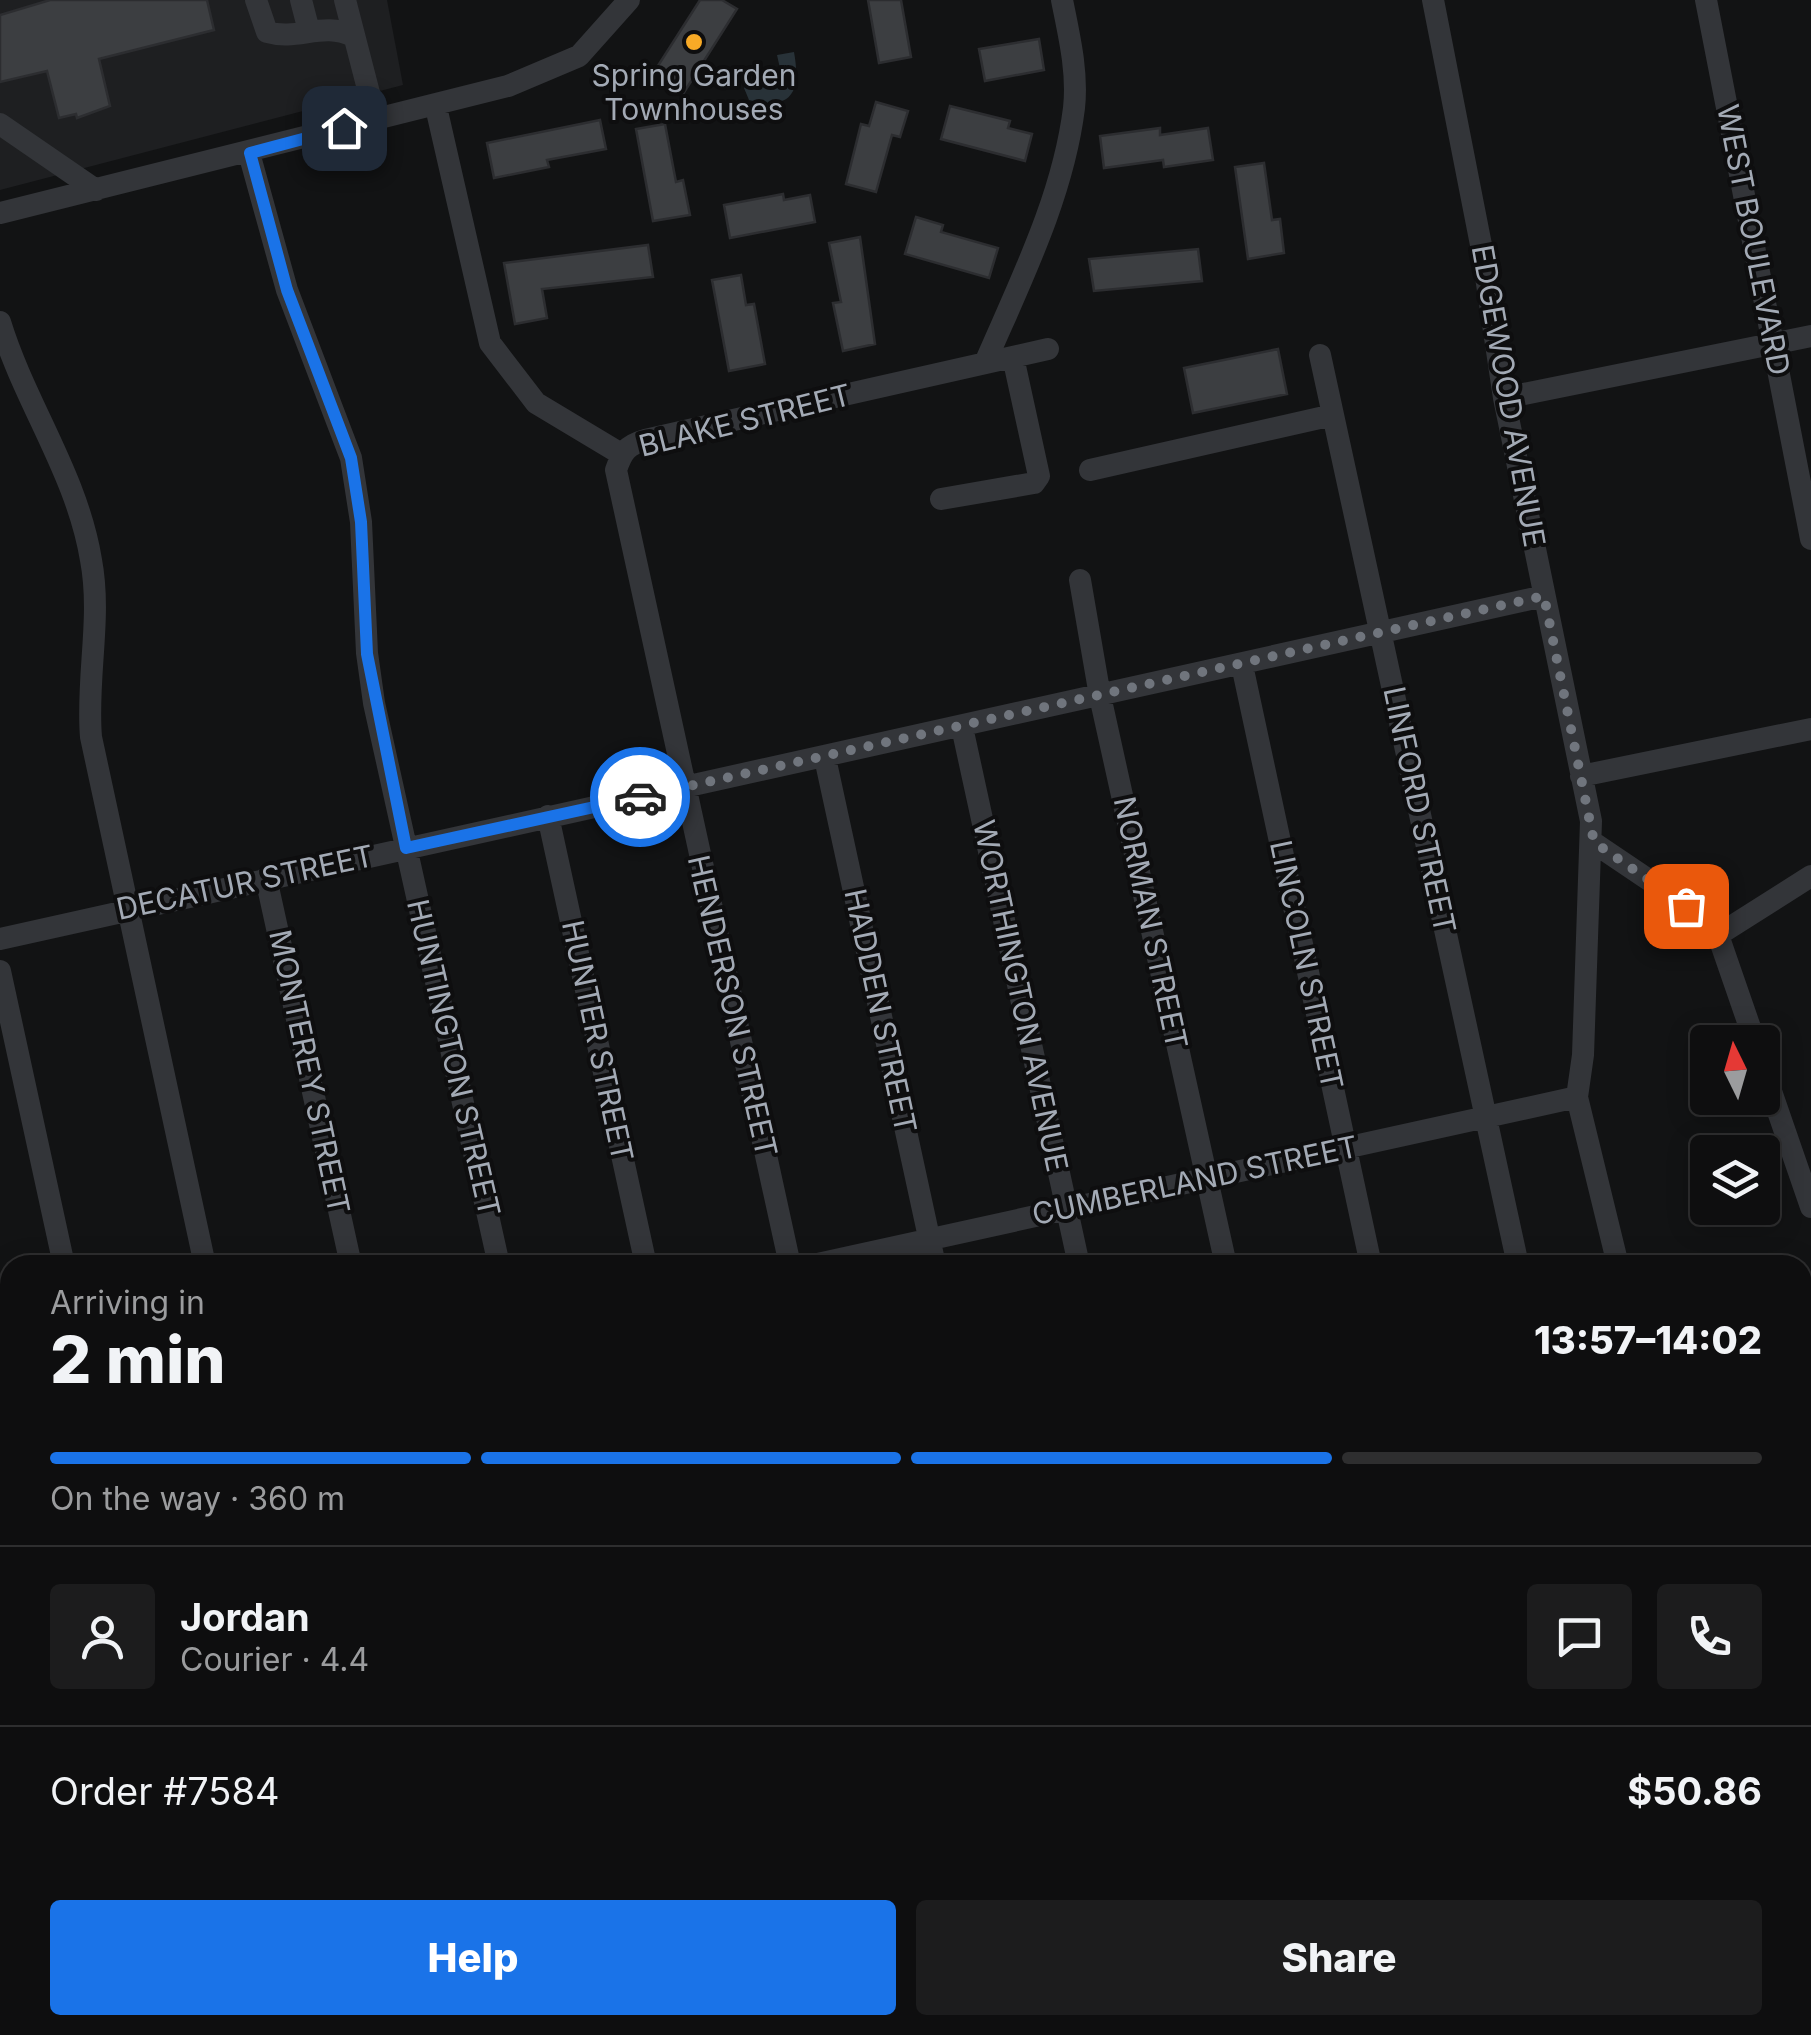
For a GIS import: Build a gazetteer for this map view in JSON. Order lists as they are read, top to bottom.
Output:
{
  "streets": {
    "street": [
      "WEST BOULEVARD",
      "EDGEWOOD AVENUE",
      "BLAKE STREET",
      "LINFORD STREET",
      "DECATUR STREET",
      "NORMAN STREET",
      "LINCOLN STREET",
      "WORTHINGTON AVENUE",
      "HENDERSON STREET",
      "HADDEN STREET",
      "HUNTER STREET",
      "HUNTINGTON STREET",
      "MONTEREY STREET",
      "CUMBERLAND STREET"
    ]
  },
  "crossings": [
    ["EDGEWOOD AVENUE", "DECATUR STREET"],
    ["EDGEWOOD AVENUE", "CUMBERLAND STREET"],
    ["BLAKE STREET", "HENDERSON STREET"],
    ["LINFORD STREET", "DECATUR STREET"],
    ["LINFORD STREET", "CUMBERLAND STREET"],
    ["DECATUR STREET", "NORMAN STREET"],
    ["DECATUR STREET", "LINCOLN STREET"],
    ["DECATUR STREET", "WORTHINGTON AVENUE"],
    ["DECATUR STREET", "HENDERSON STREET"],
    ["DECATUR STREET", "HADDEN STREET"],
    ["DECATUR STREET", "HUNTER STREET"],
    ["DECATUR STREET", "HUNTINGTON STREET"],
    ["DECATUR STREET", "MONTEREY STREET"],
    ["NORMAN STREET", "CUMBERLAND STREET"],
    ["LINCOLN STREET", "CUMBERLAND STREET"],
    ["WORTHINGTON AVENUE", "CUMBERLAND STREET"],
    ["HADDEN STREET", "CUMBERLAND STREET"]
  ],
  "places": ["Spring Garden Townhouses"],
  "north": "top",
  "page": {
    "heading": ["2 min", "Arriving in", "13:57–14:02"],
    "panel": [
      "Jordan",
      "Courier · 4.4",
      "Order #7584",
      "$50.86"
    ],
    "bar": "On the way · 360 m",
    "buttons": ["Help", "Share"]
  }
}
